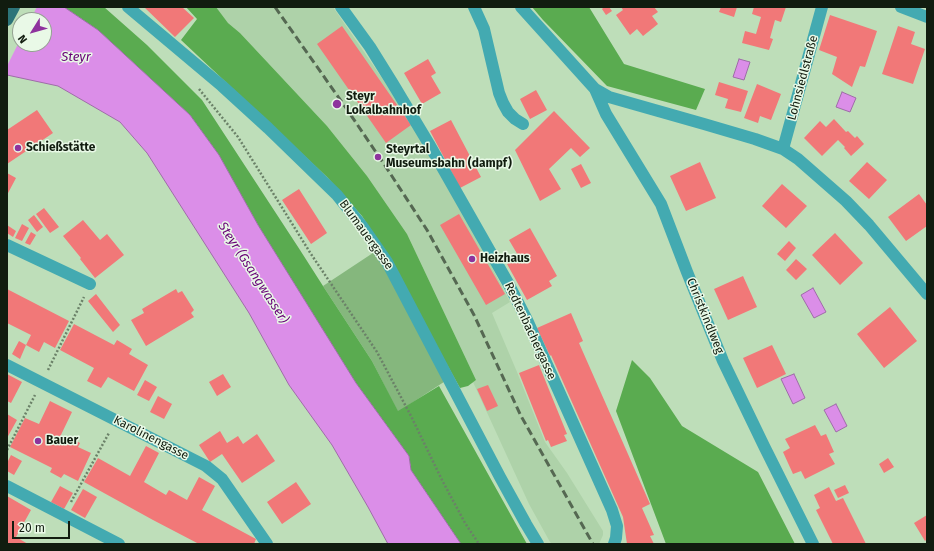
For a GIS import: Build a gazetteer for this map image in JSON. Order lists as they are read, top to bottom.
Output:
{
  "streets": {
    "street": [
      "Lohnsiedlstraße",
      "Blumauergasse",
      "Christkindlweg",
      "Redtenbachergasse",
      "Karolinengasse"
    ]
  },
  "water": ["Steyr", "Steyr (Gsangwasser)"],
  "places": [
    "Steyr Lokalbahnhof",
    "Schießstätte",
    "Steyrtal Museumsbahn (dampf)",
    "Heizhaus",
    "Bauer"
  ],
  "scale_bar": "20 m",
  "north": "bottom left"
}
